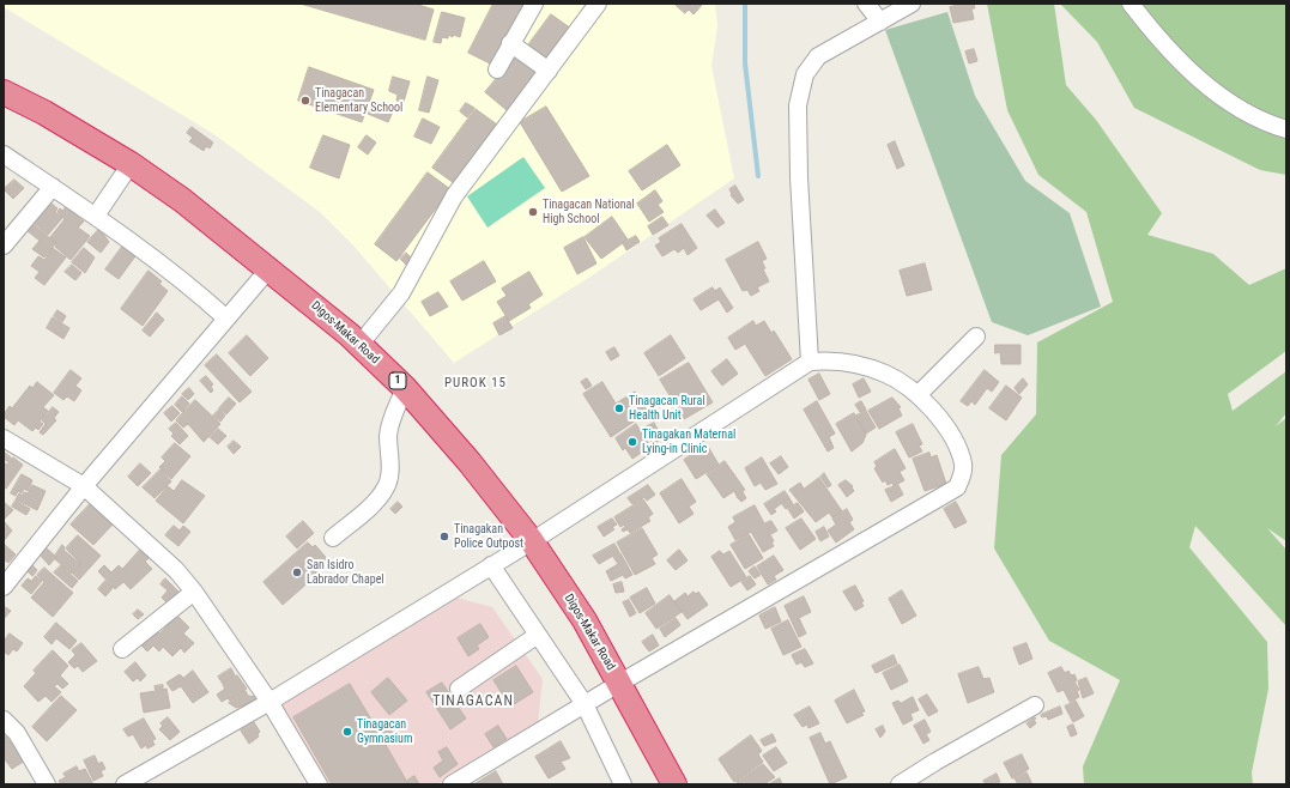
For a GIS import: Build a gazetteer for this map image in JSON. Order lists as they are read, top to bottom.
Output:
{
  "streets": {
    "highway": ["Digos-Makar Road", "1"]
  },
  "districts": ["PUROK 15", "TINAGACAN"],
  "places": [
    "Tinagacan Elementary School",
    "Tinagacan National High School",
    "Tinagacan Rural Health Unit",
    "Tinagakan Maternal Lying-in Clinic",
    "Tinagakan Police Outpost",
    "San Isidro Labrador Chapel",
    "Tinagacan Gymnasium"
  ]
}
